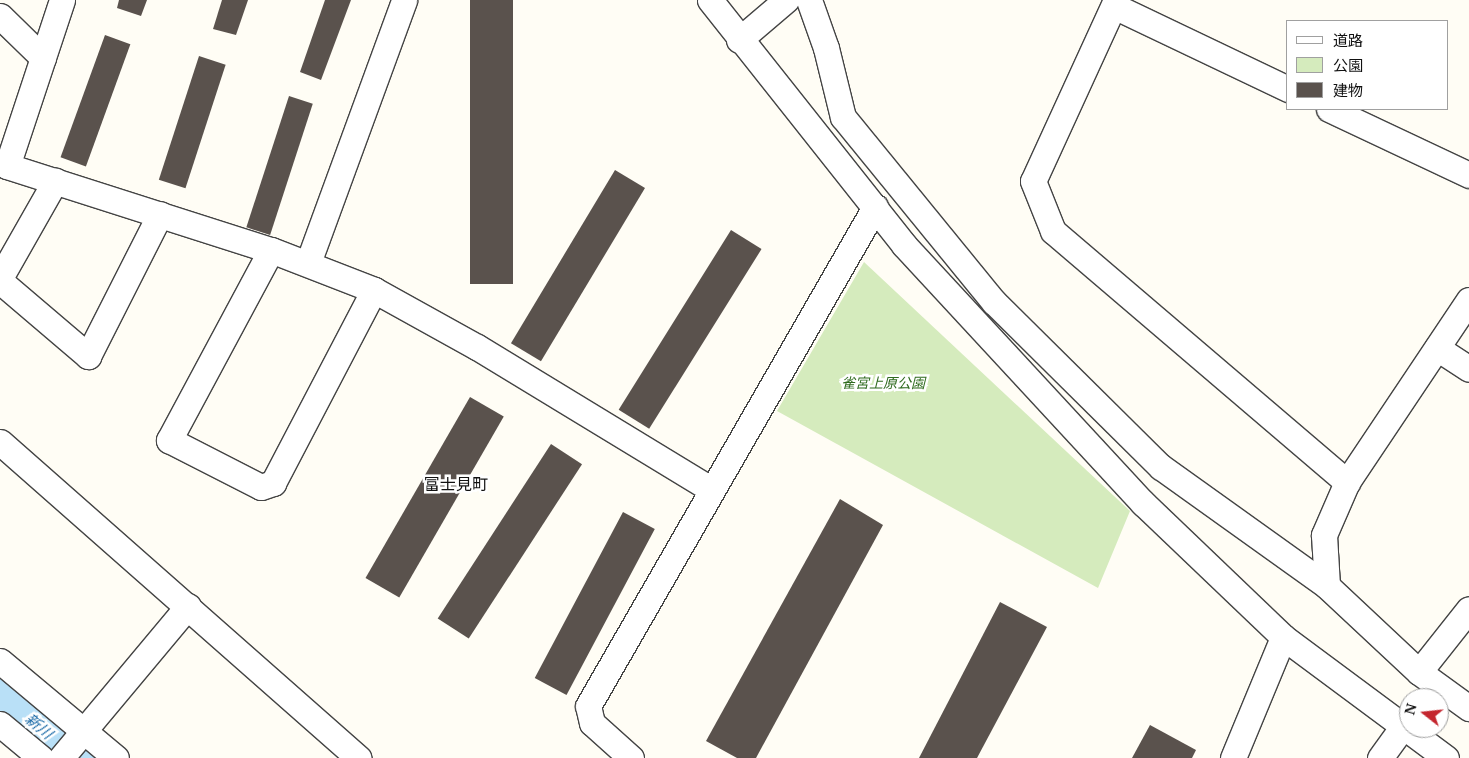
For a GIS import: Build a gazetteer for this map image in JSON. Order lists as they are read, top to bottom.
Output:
{
  "districts": ["富士見町"],
  "water": ["新川"],
  "parks": ["雀宮上原公園"],
  "legend": ["道路", "公園", "建物"],
  "north": "left"
}
